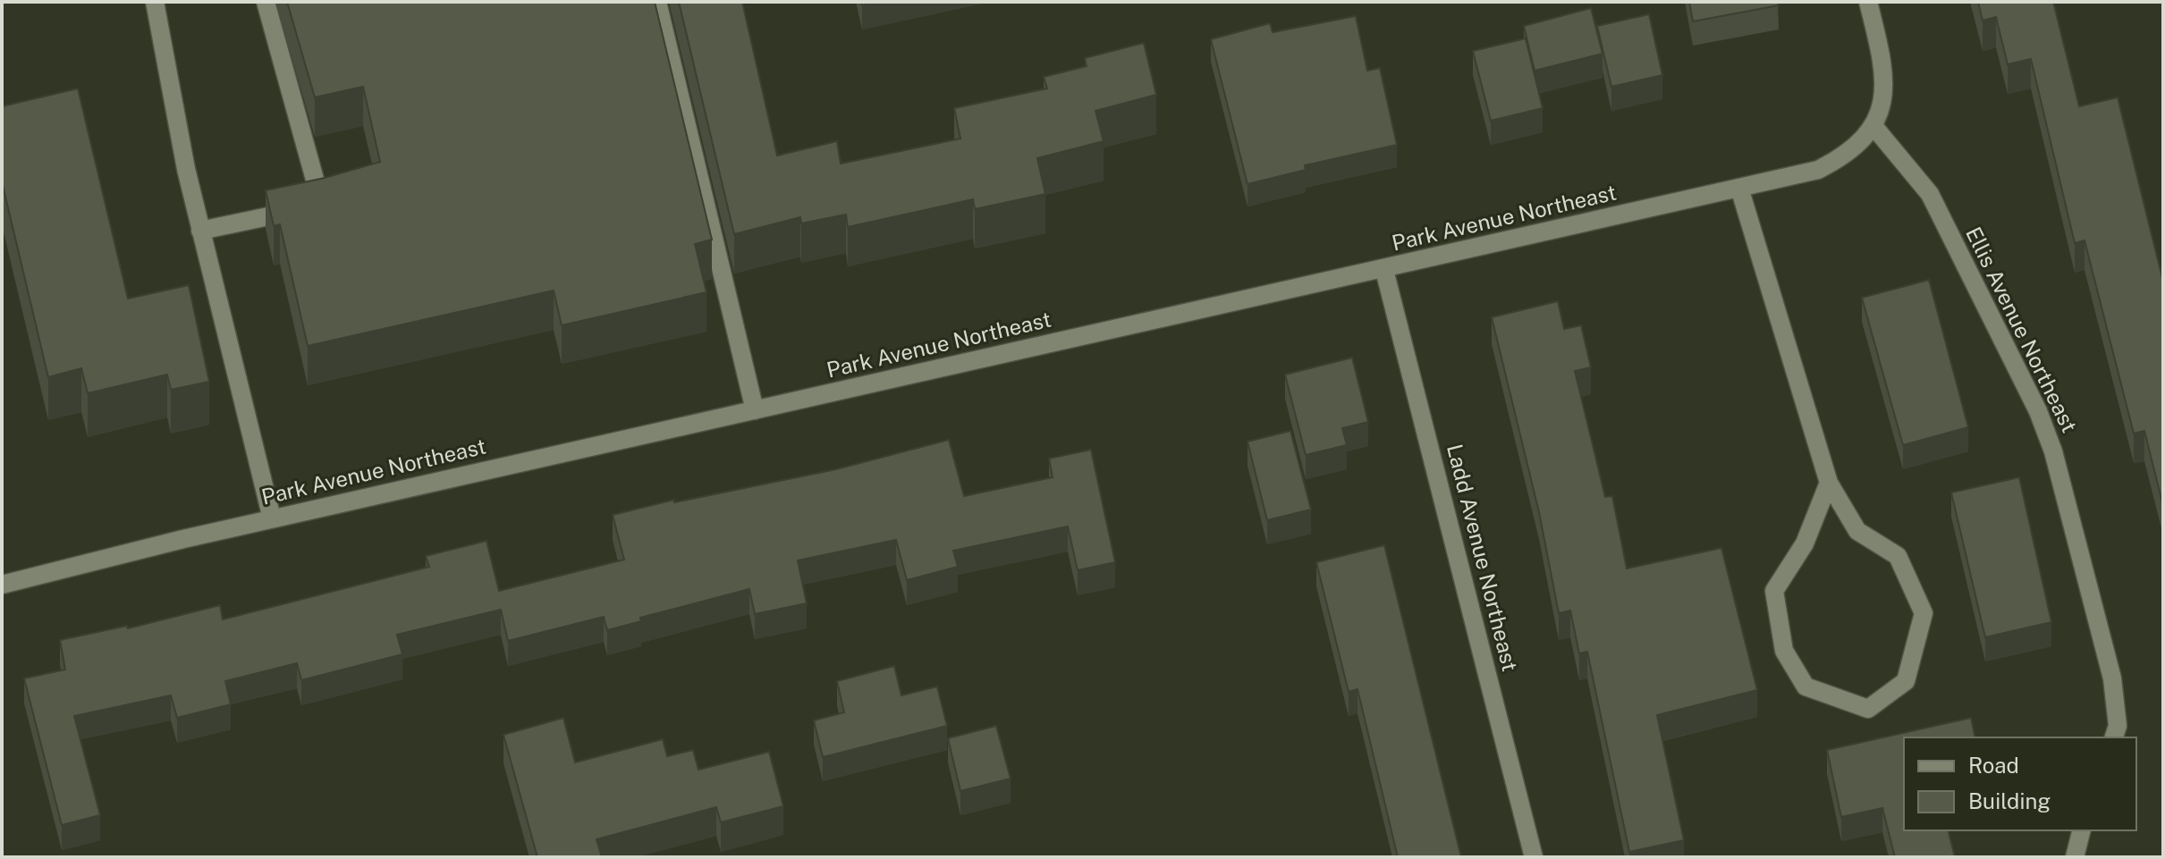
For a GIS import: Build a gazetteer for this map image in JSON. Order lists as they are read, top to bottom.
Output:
{
  "streets": {
    "street": ["Park Avenue Northeast", "Ellis Avenue Northeast", "Ladd Avenue Northeast"]
  },
  "crossings": [
    ["Park Avenue Northeast", "Ellis Avenue Northeast"],
    ["Park Avenue Northeast", "Ladd Avenue Northeast"]
  ],
  "legend": ["Road", "Building"]
}
